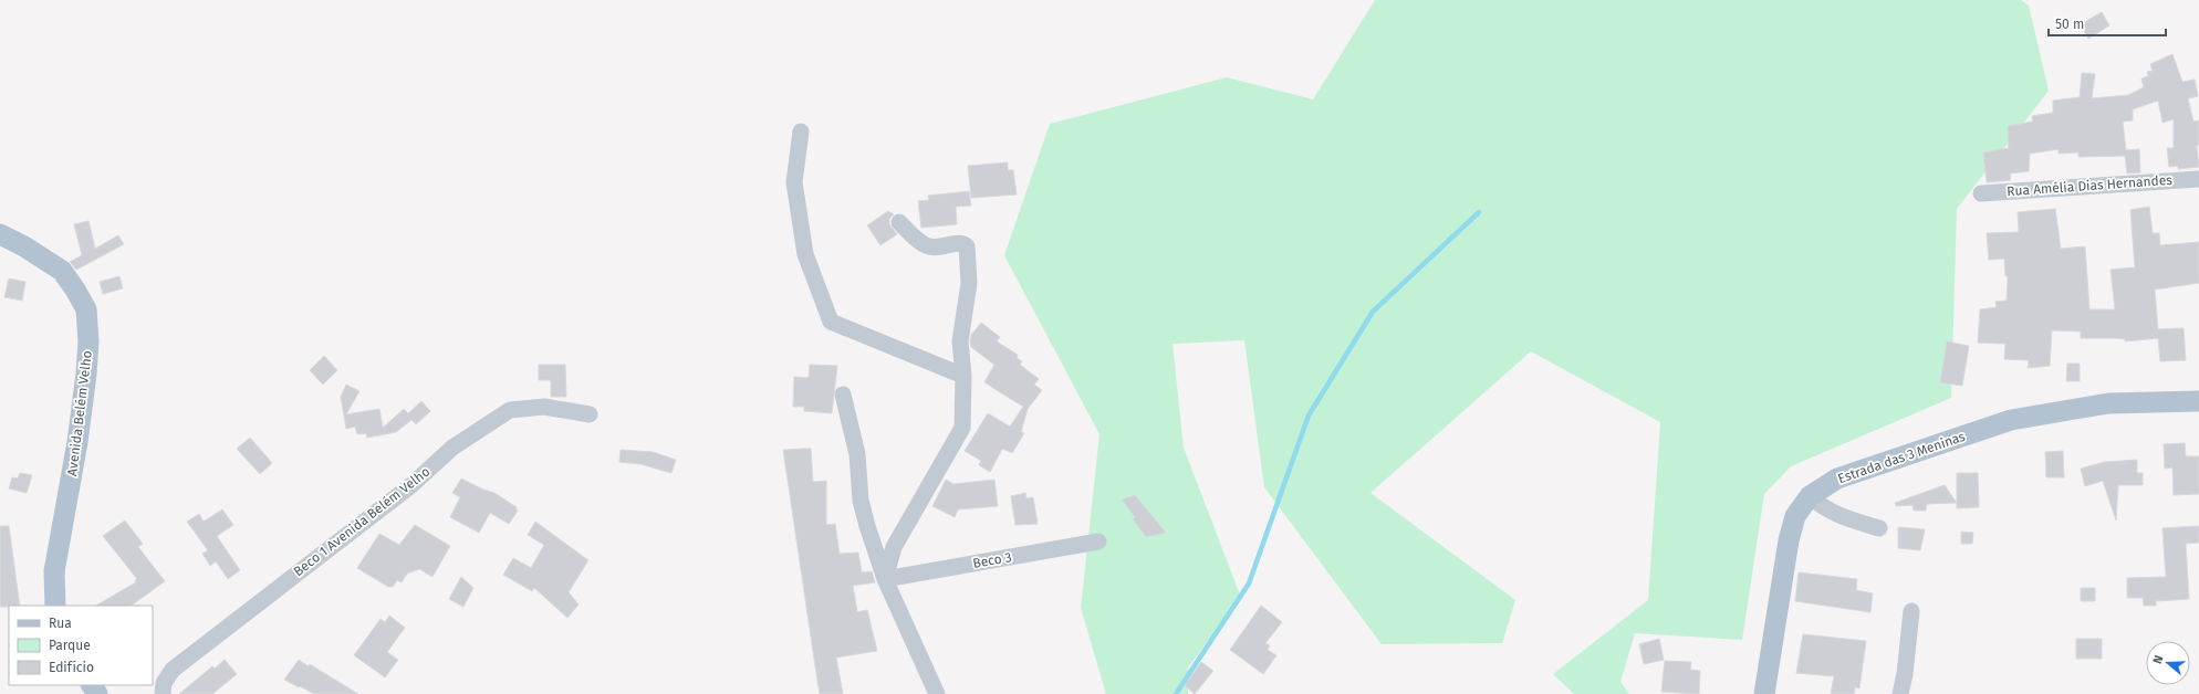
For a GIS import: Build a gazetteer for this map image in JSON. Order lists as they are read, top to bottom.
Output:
{
  "streets": {
    "main road": ["Avenida Belém Velho", "Estrada das 3 Meninas"],
    "street": ["Rua Amélia Dias Hernandes", "Beco 1 Avenida Belém Velho", "Beco 3"]
  },
  "legend": ["Rua", "Parque", "Edifício"],
  "scale_bar": "50 m",
  "north": "left"
}
